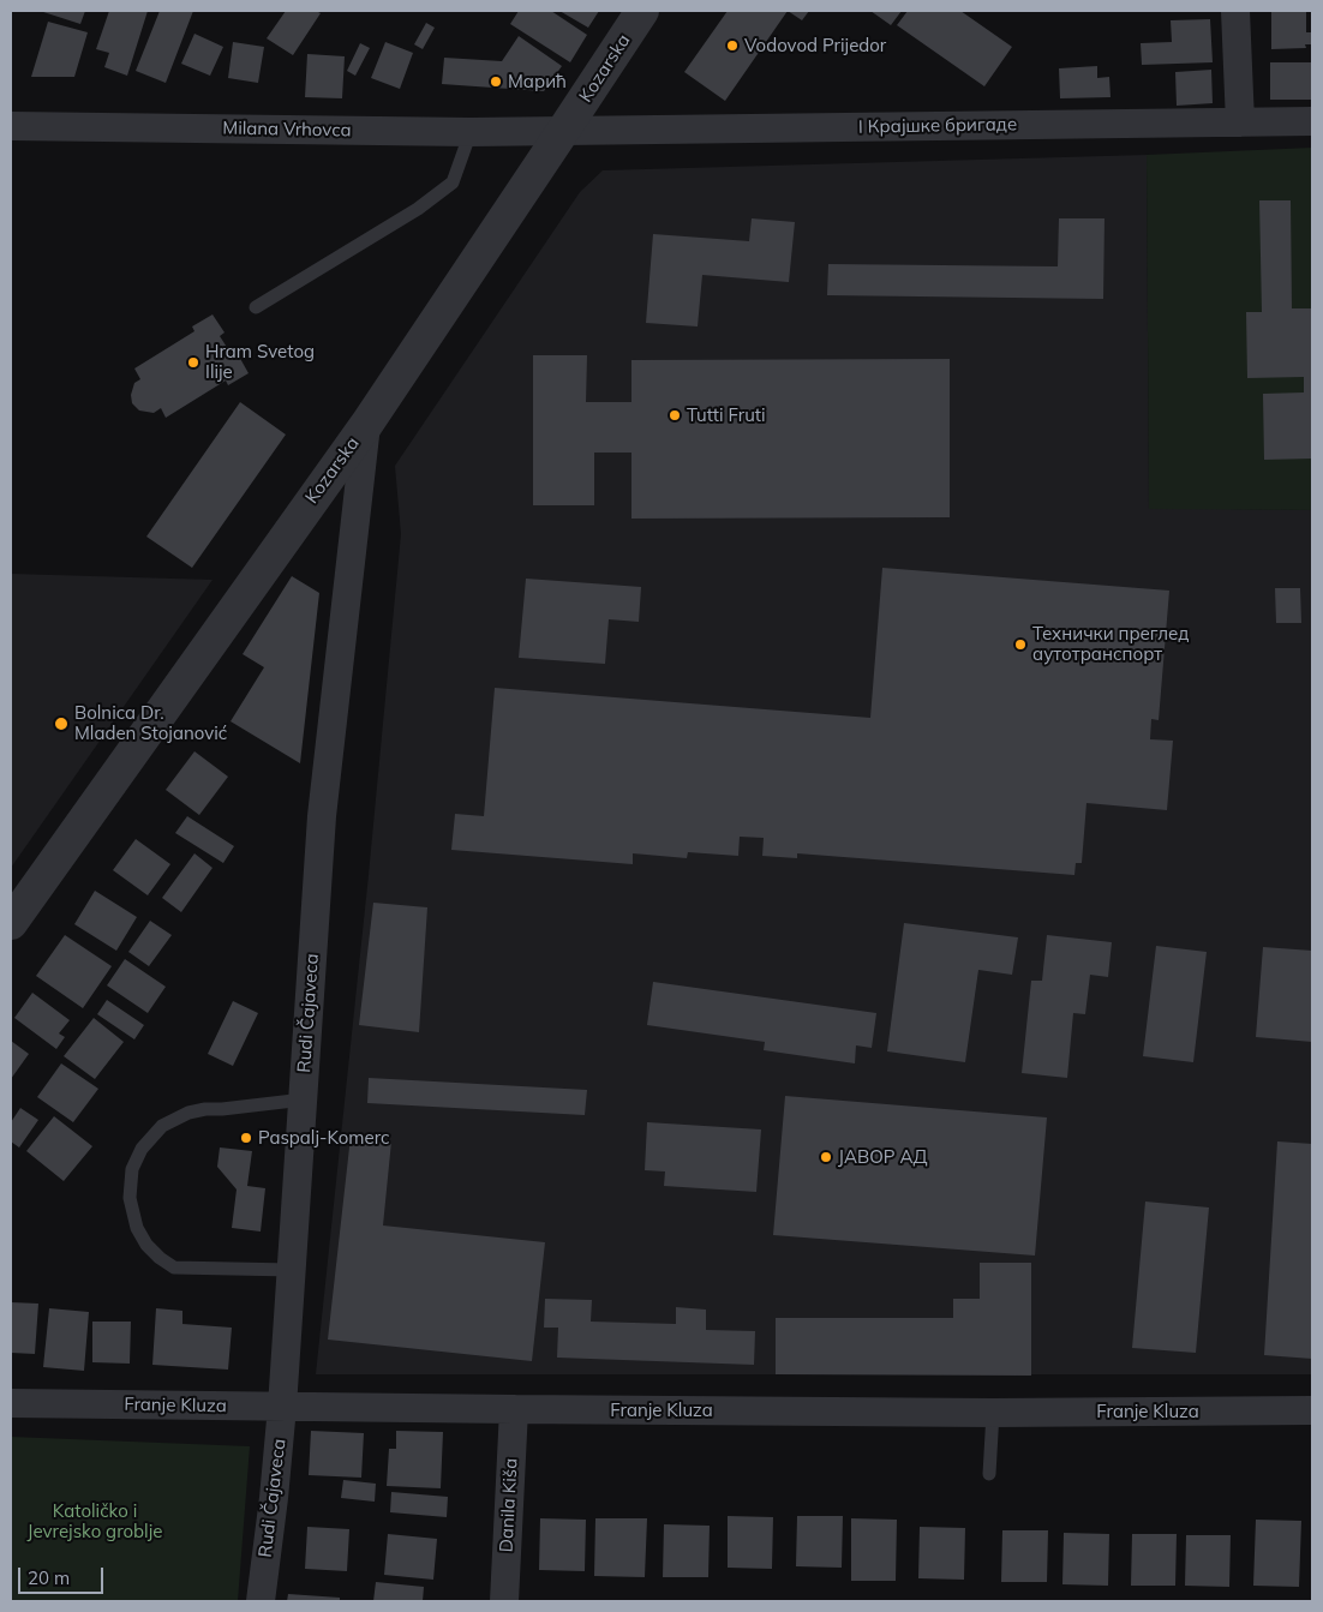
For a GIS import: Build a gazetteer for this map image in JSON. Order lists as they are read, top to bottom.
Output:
{
  "streets": {
    "street": [
      "Kozarska",
      "I Крајшке бригаде",
      "Milana Vrhovca",
      "Rudi Čajaveca",
      "Franje Kluza",
      "Danila Kiša"
    ]
  },
  "crossings": [
    ["Kozarska", "I Крајшке бригаде"],
    ["Kozarska", "Milana Vrhovca"],
    ["Kozarska", "Rudi Čajaveca"],
    ["I Крајшке бригаде", "Milana Vrhovca"],
    ["Rudi Čajaveca", "Franje Kluza"],
    ["Franje Kluza", "Danila Kiša"]
  ],
  "parks": ["Katoličko i Jevrejsko groblje"],
  "places": [
    "Vodovod Prijedor",
    "Марић",
    "Hram Svetog Ilije",
    "Tutti Fruti",
    "Технички преглед аутотранспорт",
    "Bolnica Dr. Mladen Stojanović",
    "Paspalj-Komerc",
    "ЈАВОР АД"
  ],
  "scale_bar": "20 m"
}
